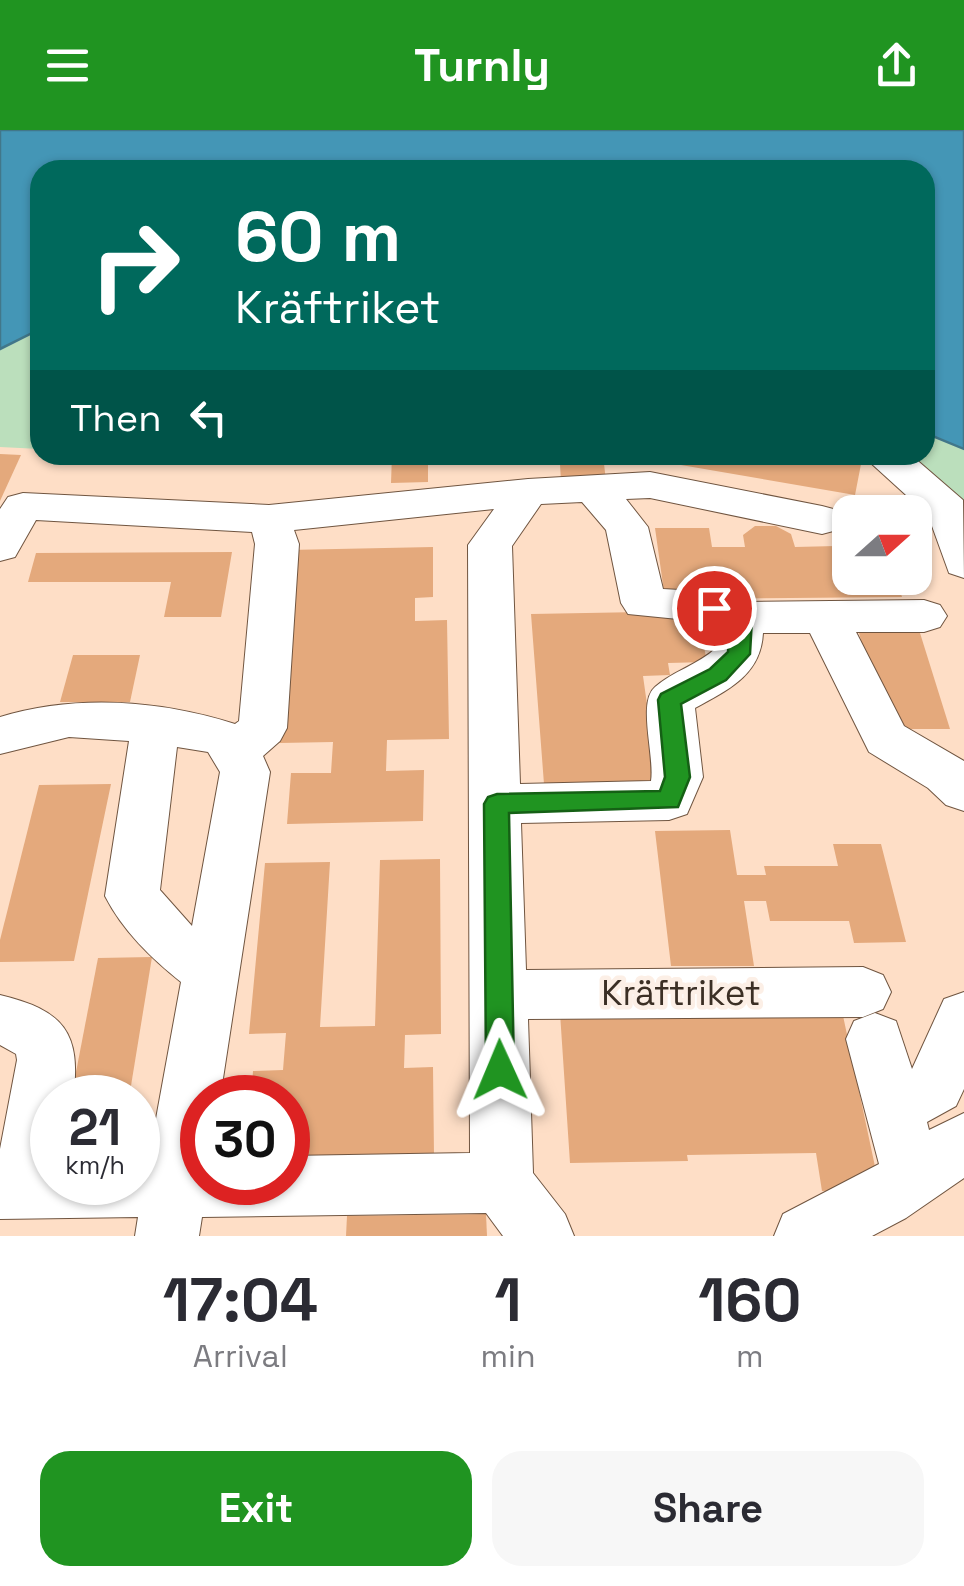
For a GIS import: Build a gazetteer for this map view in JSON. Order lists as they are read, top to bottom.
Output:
{
  "streets": {
    "street": ["Kräftriket"]
  },
  "north": "right",
  "page": {
    "header": "Turnly",
    "turn": ["60 m", "Kräftriket"],
    "then": "Then",
    "speed": "21 km/h",
    "limit": "30",
    "eta": [
      "17:04",
      "Arrival",
      "1",
      "min",
      "160",
      "m"
    ],
    "buttons": ["Exit", "Share"]
  }
}
